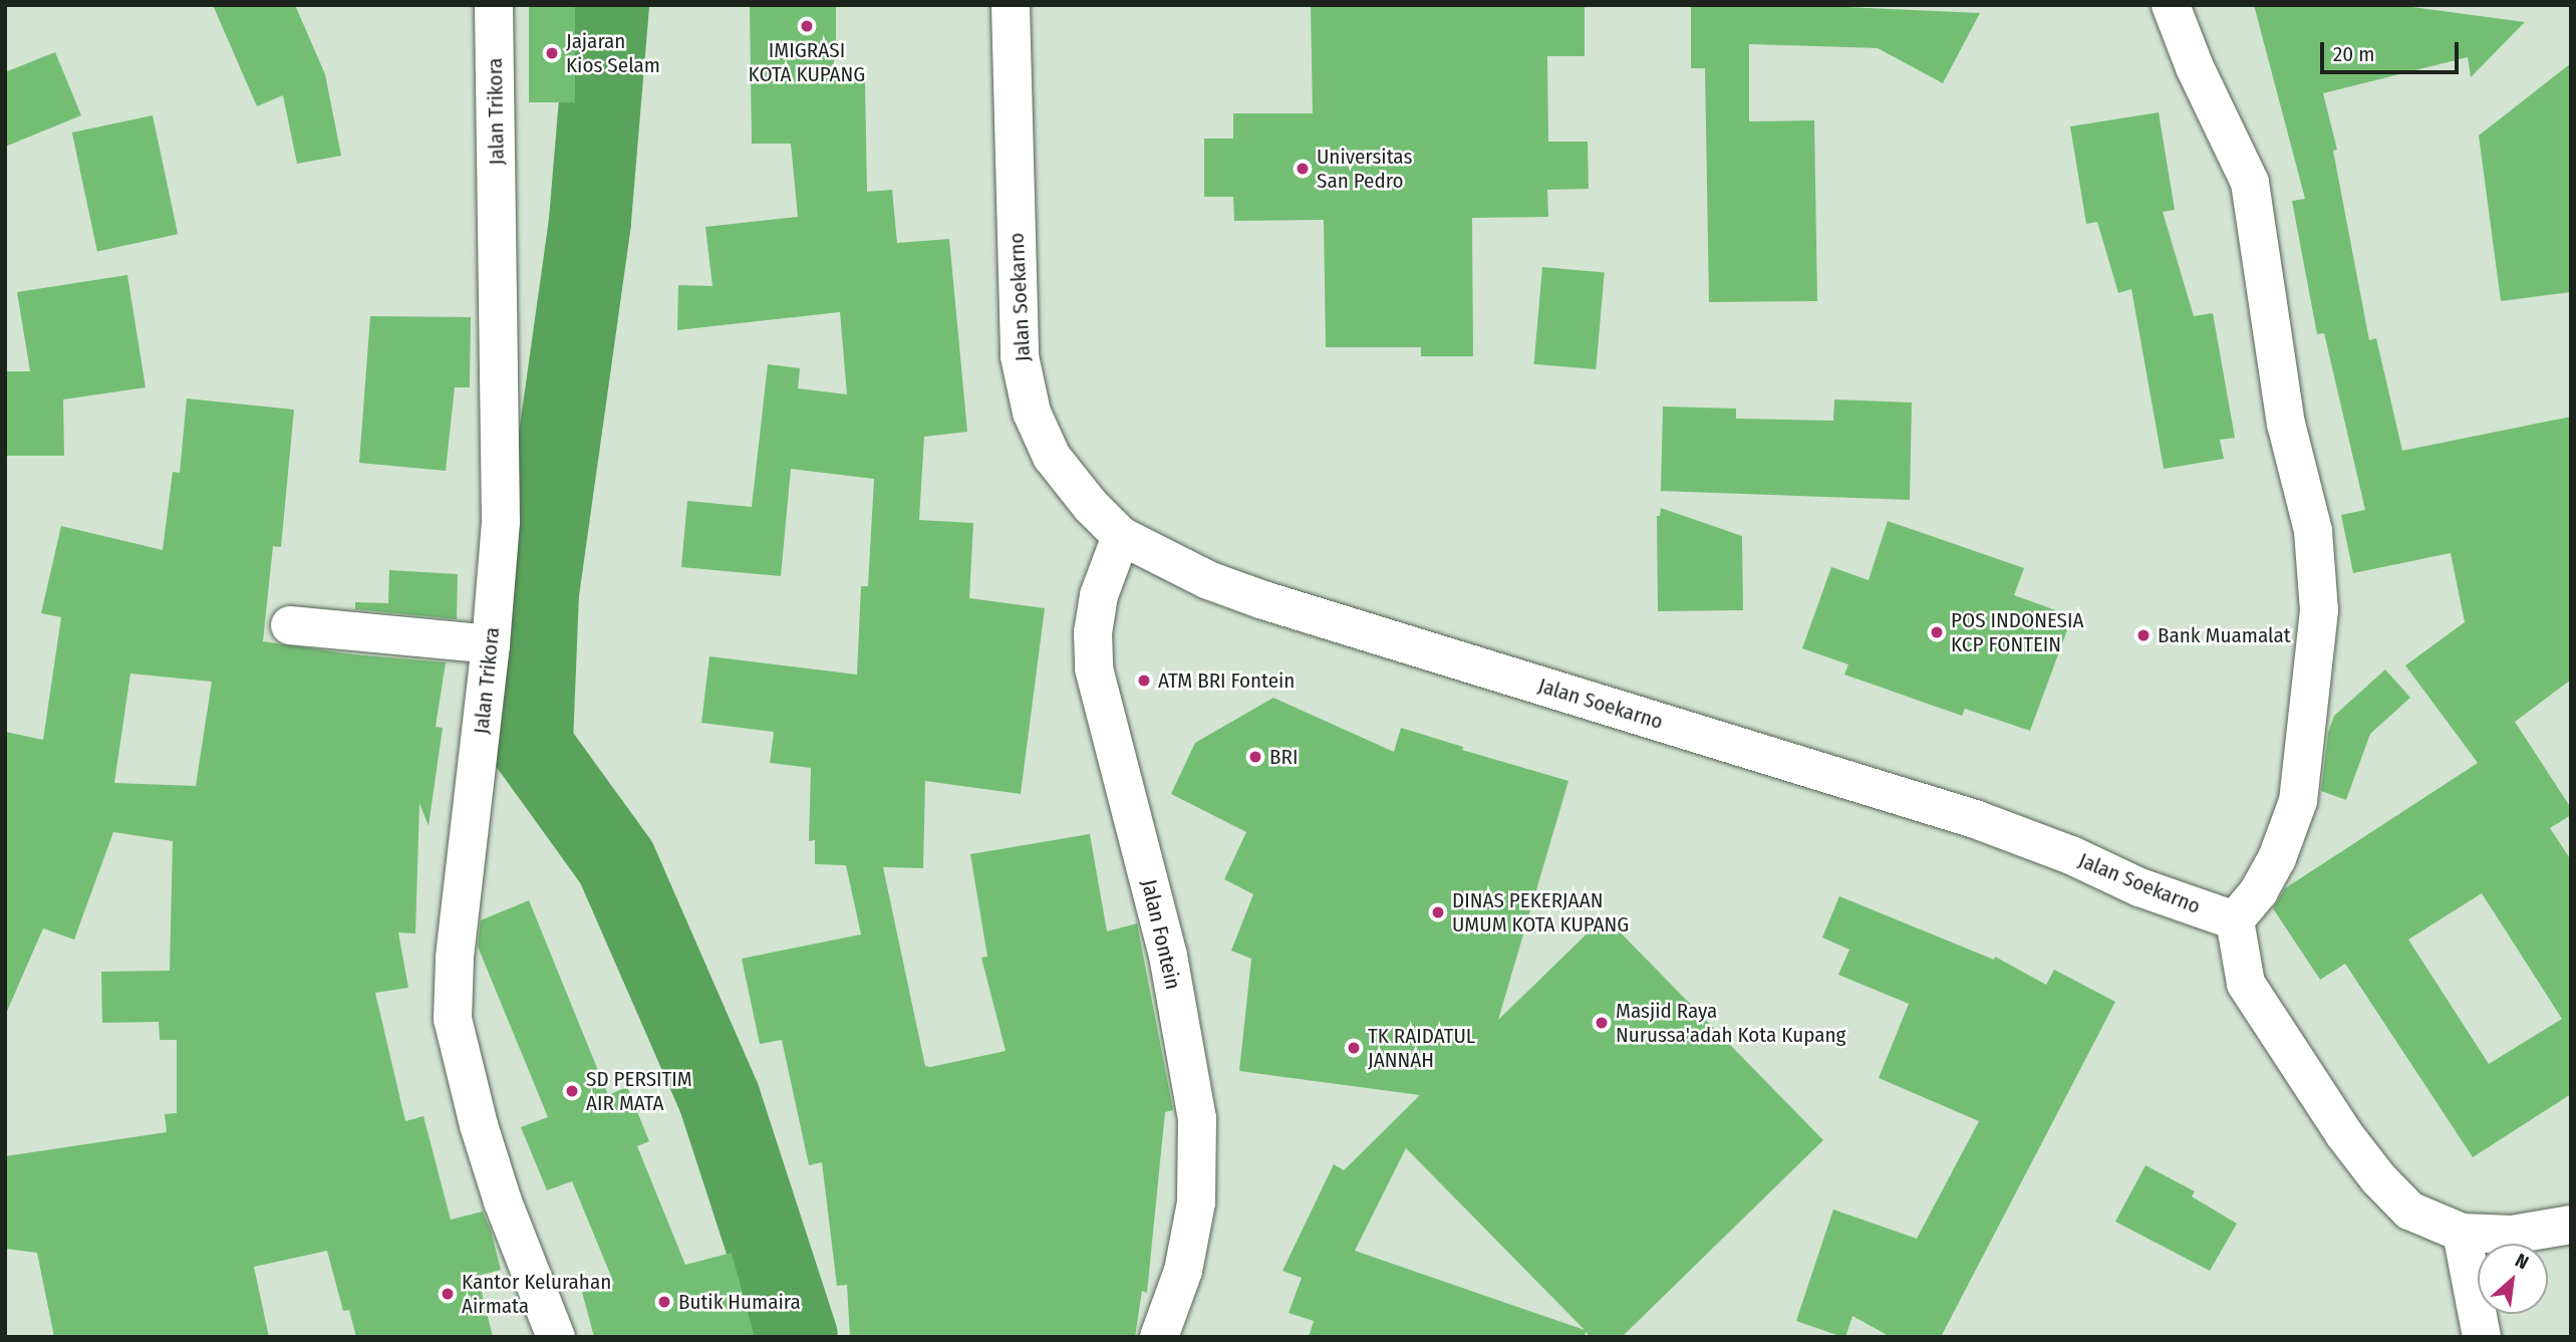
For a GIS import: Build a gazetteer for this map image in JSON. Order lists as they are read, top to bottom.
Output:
{
  "streets": {
    "main road": ["Jalan Trikora", "Jalan Soekarno", "Jalan Fontein"]
  },
  "crossings": [
    ["Jalan Soekarno", "Jalan Fontein"]
  ],
  "places": [
    "IMIGRASI KOTA KUPANG",
    "Jajaran Kios Selam",
    "Universitas San Pedro",
    "POS INDONESIA KCP FONTEIN",
    "Bank Muamalat",
    "ATM BRI Fontein",
    "BRI",
    "DINAS PEKERJAAN UMUM KOTA KUPANG",
    "Masjid Raya Nurussa'adah Kota Kupang",
    "TK RAIDATUL JANNAH",
    "SD PERSITIM AIR MATA",
    "Kantor Kelurahan Airmata",
    "Butik Humaira"
  ],
  "scale_bar": "20 m",
  "north": "top right"
}
